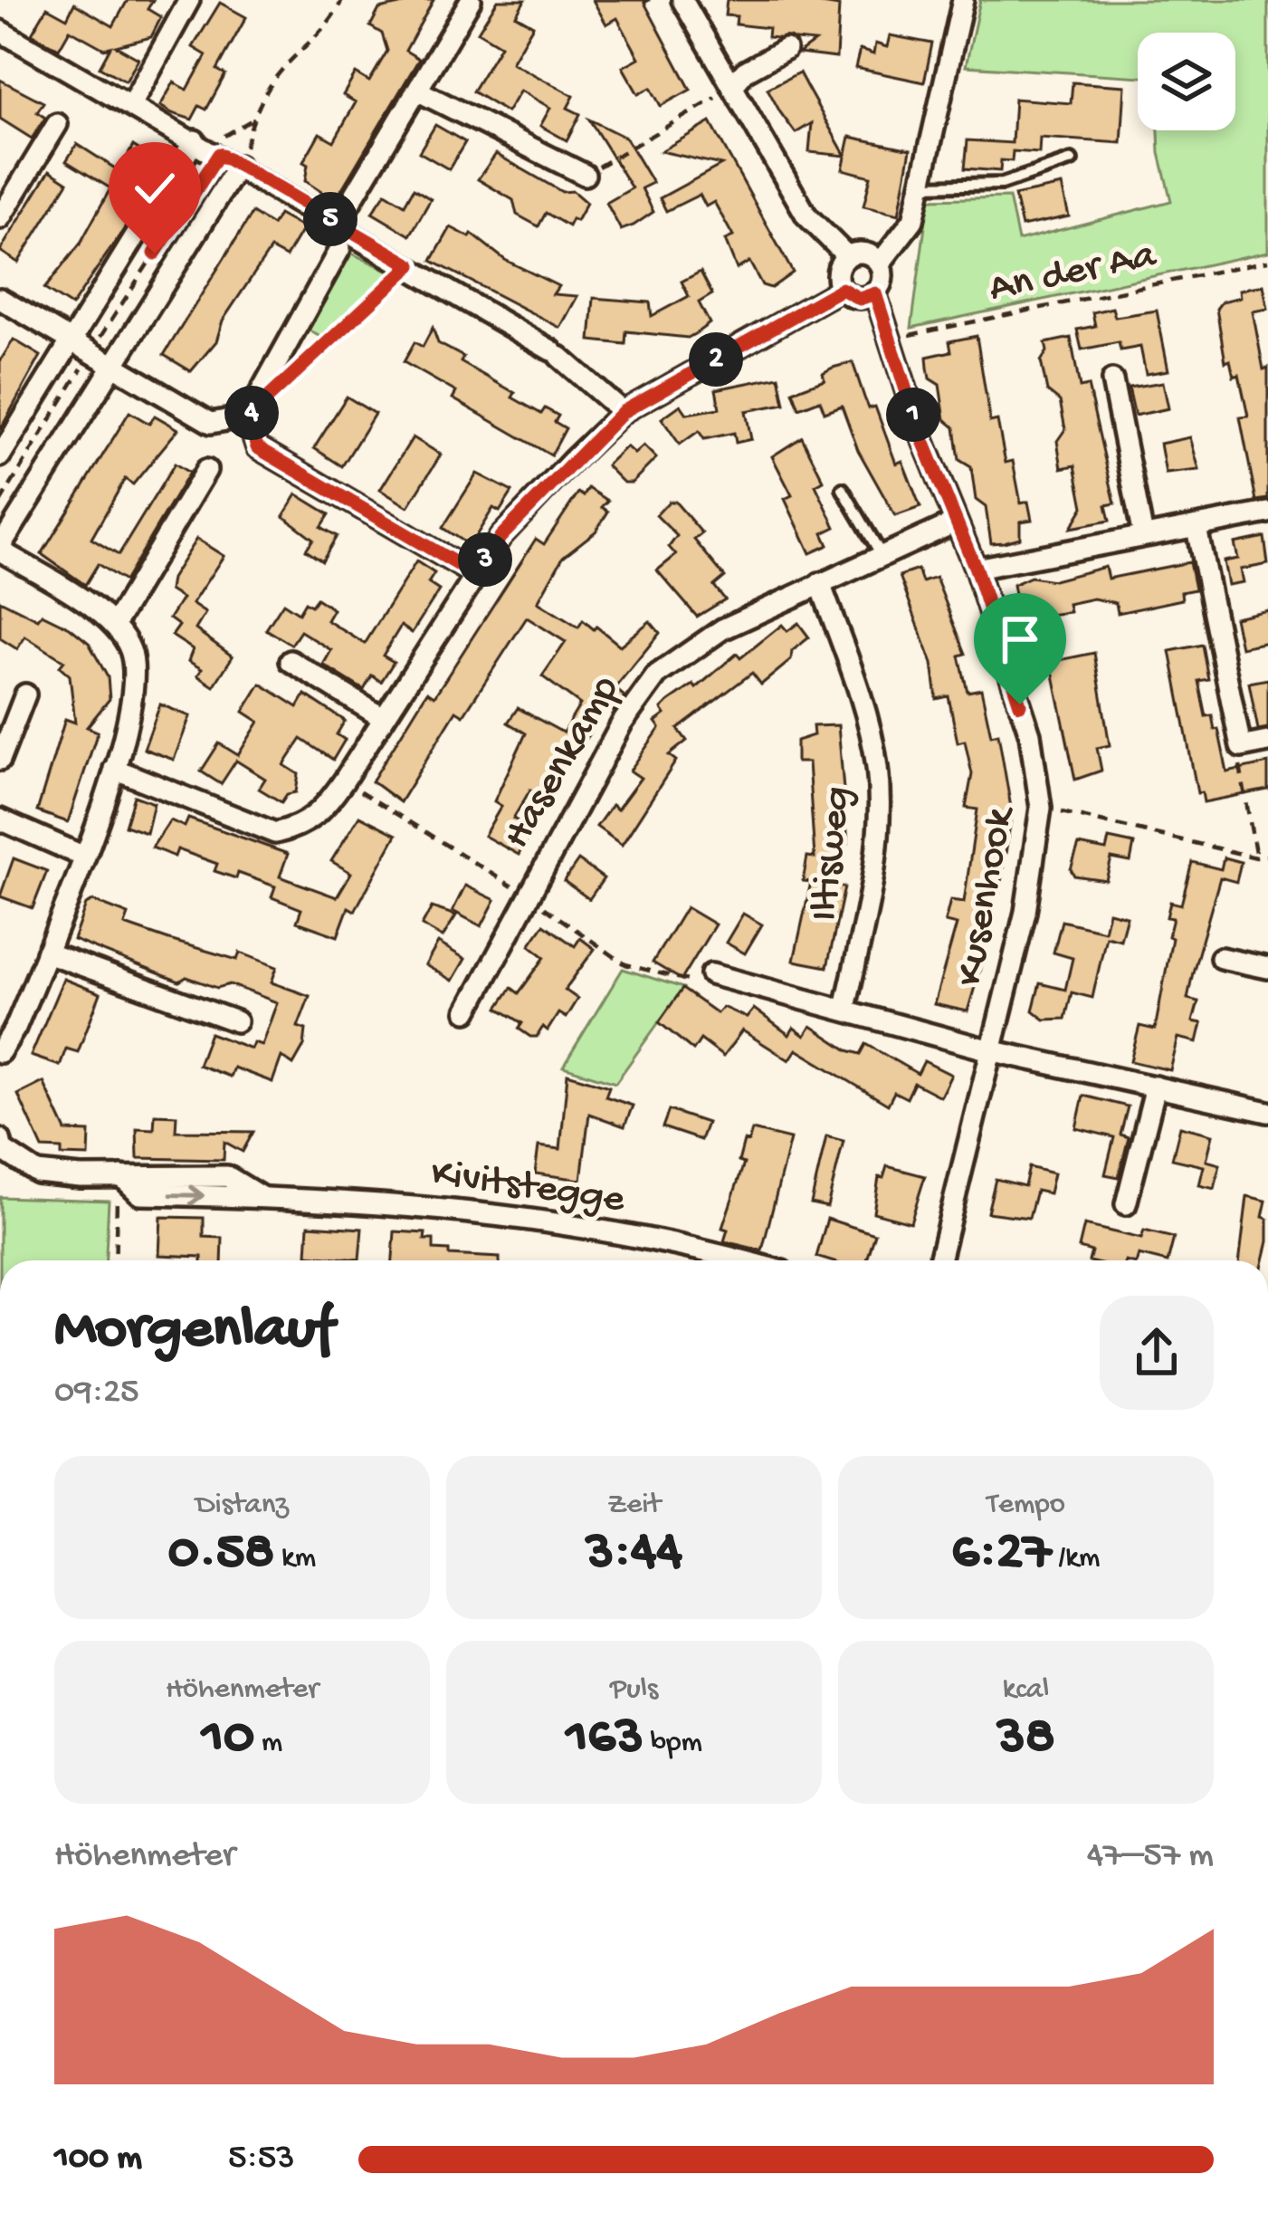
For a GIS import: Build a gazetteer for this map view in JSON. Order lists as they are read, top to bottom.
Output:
{
  "streets": {
    "street": [
      "Hasenkamp",
      "Iltisweg",
      "Kusenhook",
      "Kivitstegge"
    ],
    "path": ["An der Aa"]
  },
  "crossings": [
    ["An der Aa", "Kusenhook"],
    ["Hasenkamp", "Iltisweg"],
    ["Hasenkamp", "Kusenhook"]
  ],
  "page": {
    "pins": [
      "5",
      "2",
      "4",
      "1",
      "3"
    ],
    "heading": ["Morgenlauf", "09:25"],
    "stats": [
      ["Distanz", "0.58 km"],
      ["Zeit", "3:44"],
      ["Tempo", "6:27 /km"],
      ["Höhenmeter", "10 m"],
      ["Puls", "163 bpm"],
      ["kcal", "38"]
    ],
    "chart": ["Höhenmeter", "47–57 m"],
    "list": [
      {
        "name": "100 m",
        "note": "5:53"
      }
    ]
  }
}
